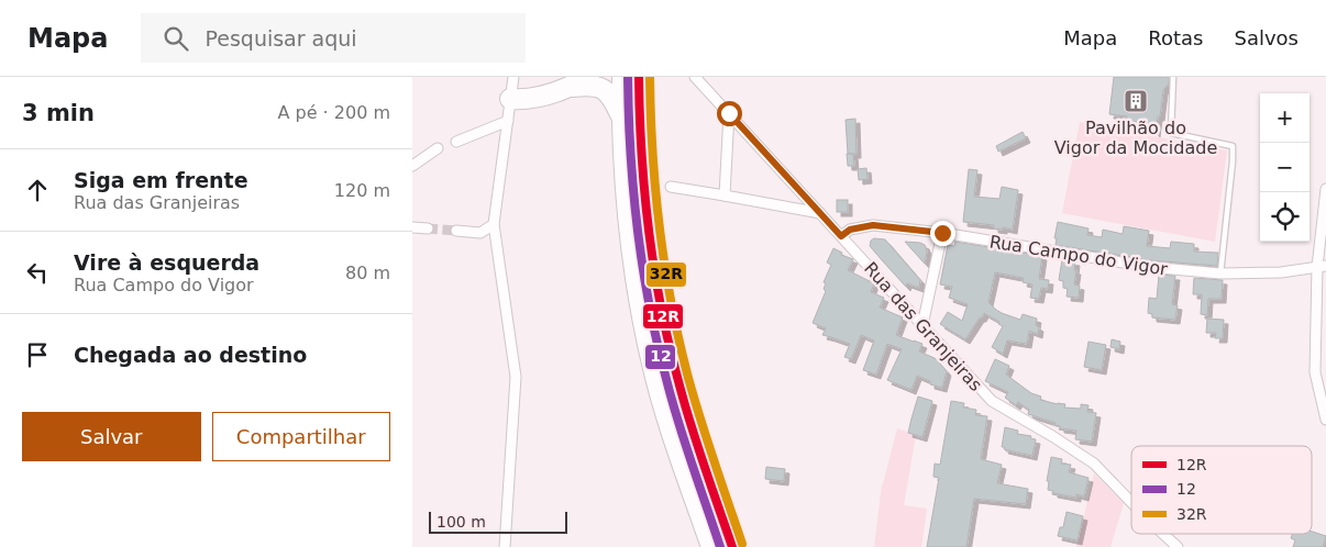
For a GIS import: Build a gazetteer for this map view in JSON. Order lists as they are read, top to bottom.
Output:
{
  "streets": {
    "street": ["Rua Campo do Vigor", "Rua das Granjeiras"]
  },
  "crossings": [
    ["Rua Campo do Vigor", "Rua das Granjeiras"]
  ],
  "places": {
    "building": ["Pavilhão do Vigor da Mocidade"]
  },
  "lines": ["transit line 12R", "transit line 12", "transit line 32R"],
  "legend": ["12R", "12", "32R"],
  "scale_bar": "100 m",
  "page": {
    "header": "Mapa",
    "search": "Pesquisar aqui",
    "nav": ["Mapa", "Rotas", "Salvos"],
    "heading": ["3 min", "A pé · 200 m"],
    "map_buttons": ["+", "−"],
    "list": [
      ["Siga em frente", "Rua das Granjeiras", "120 m"],
      ["Vire à esquerda", "Rua Campo do Vigor", "80 m"],
      "Chegada ao destino"
    ],
    "buttons": ["Salvar", "Compartilhar"],
    "scale": "100 m"
  }
}
